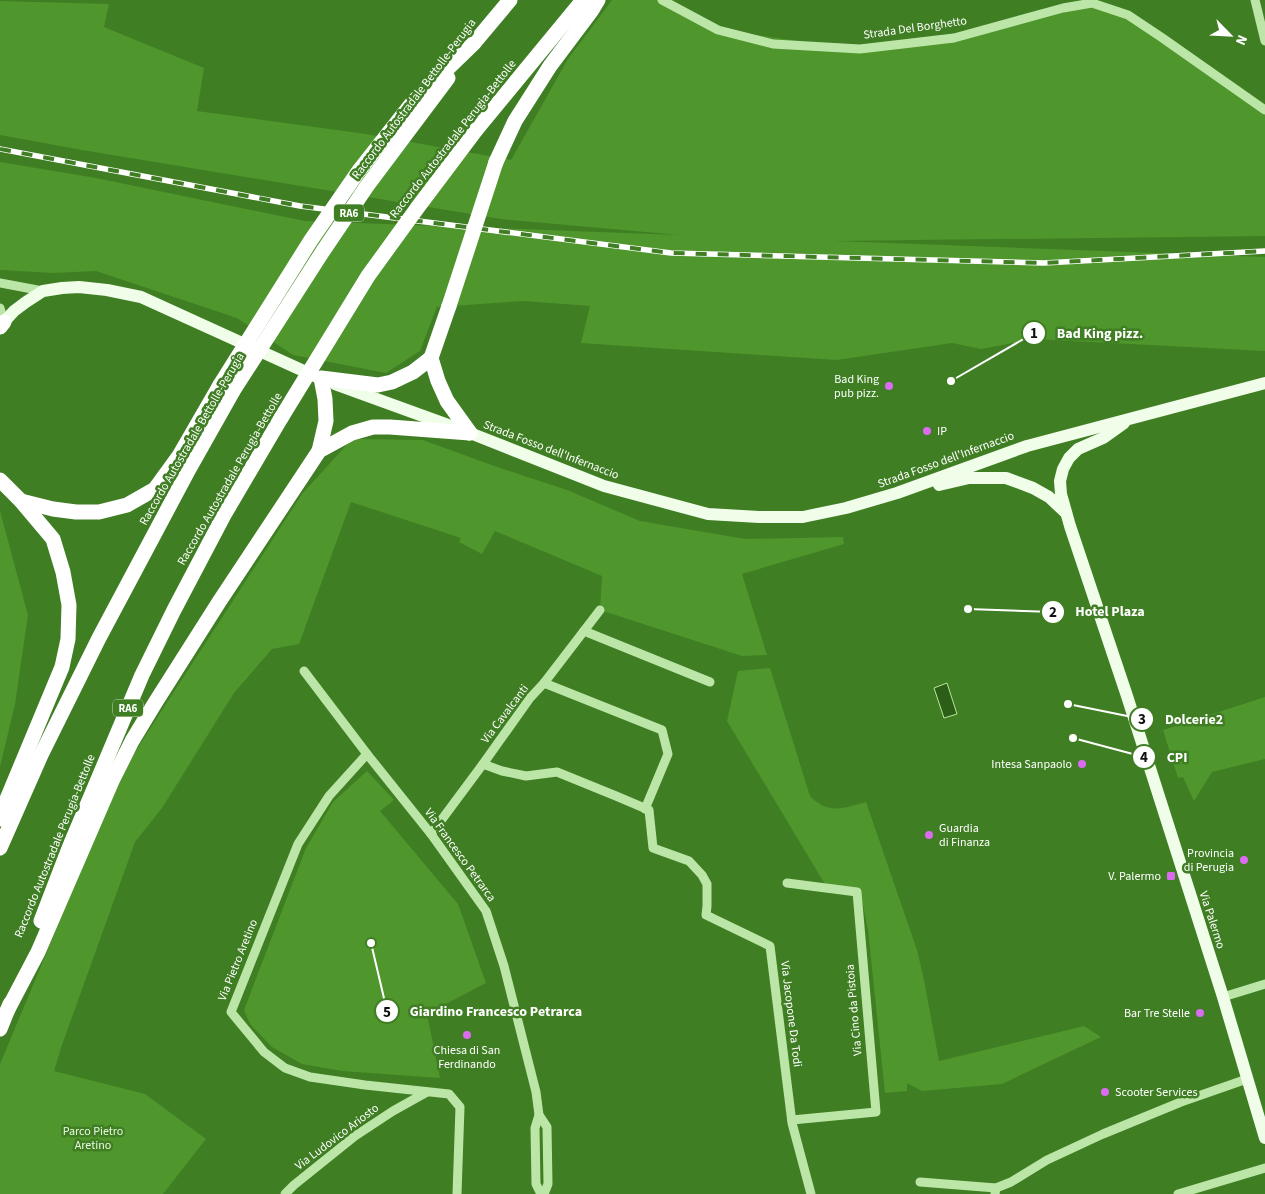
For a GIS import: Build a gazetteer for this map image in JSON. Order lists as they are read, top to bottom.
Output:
{
  "streets": {
    "highway": ["Raccordo Autostradale Bettolle-Perugia", "Raccordo Autostradale Perugia-Bettolle", "RA6"],
    "main road": ["Strada Fosso dell'Infernaccio", "Via Palermo"],
    "street": [
      "Strada Del Borghetto",
      "Via Cavalcanti",
      "Via Francesco Petrarca",
      "Via Pietro Aretino",
      "Via Cino da Pistoia",
      "Via Jacopone Da Todi",
      "Via Ludovico Ariosto"
    ]
  },
  "crossings": [
    ["Strada Fosso dell'Infernaccio", "Via Palermo"],
    ["Via Cavalcanti", "Via Francesco Petrarca"],
    ["Via Francesco Petrarca", "Via Pietro Aretino"],
    ["Via Pietro Aretino", "Via Ludovico Ariosto"],
    ["Via Cino da Pistoia", "Via Jacopone Da Todi"]
  ],
  "parks": ["Parco Pietro Aretino"],
  "places": {
    "other": [
      "Bad King pizz.",
      "Bad King pub pizz.",
      "IP",
      "Hotel Plaza",
      "Dolcerie2",
      "CPI",
      "Intesa Sanpaolo",
      "Guardia di Finanza",
      "Provincia di Perugia",
      "Giardino Francesco Petrarca",
      "Bar Tre Stelle",
      "Chiesa di San Ferdinando",
      "Scooter Services"
    ],
    "transit": ["V. Palermo"]
  },
  "north": "bottom right"
}
